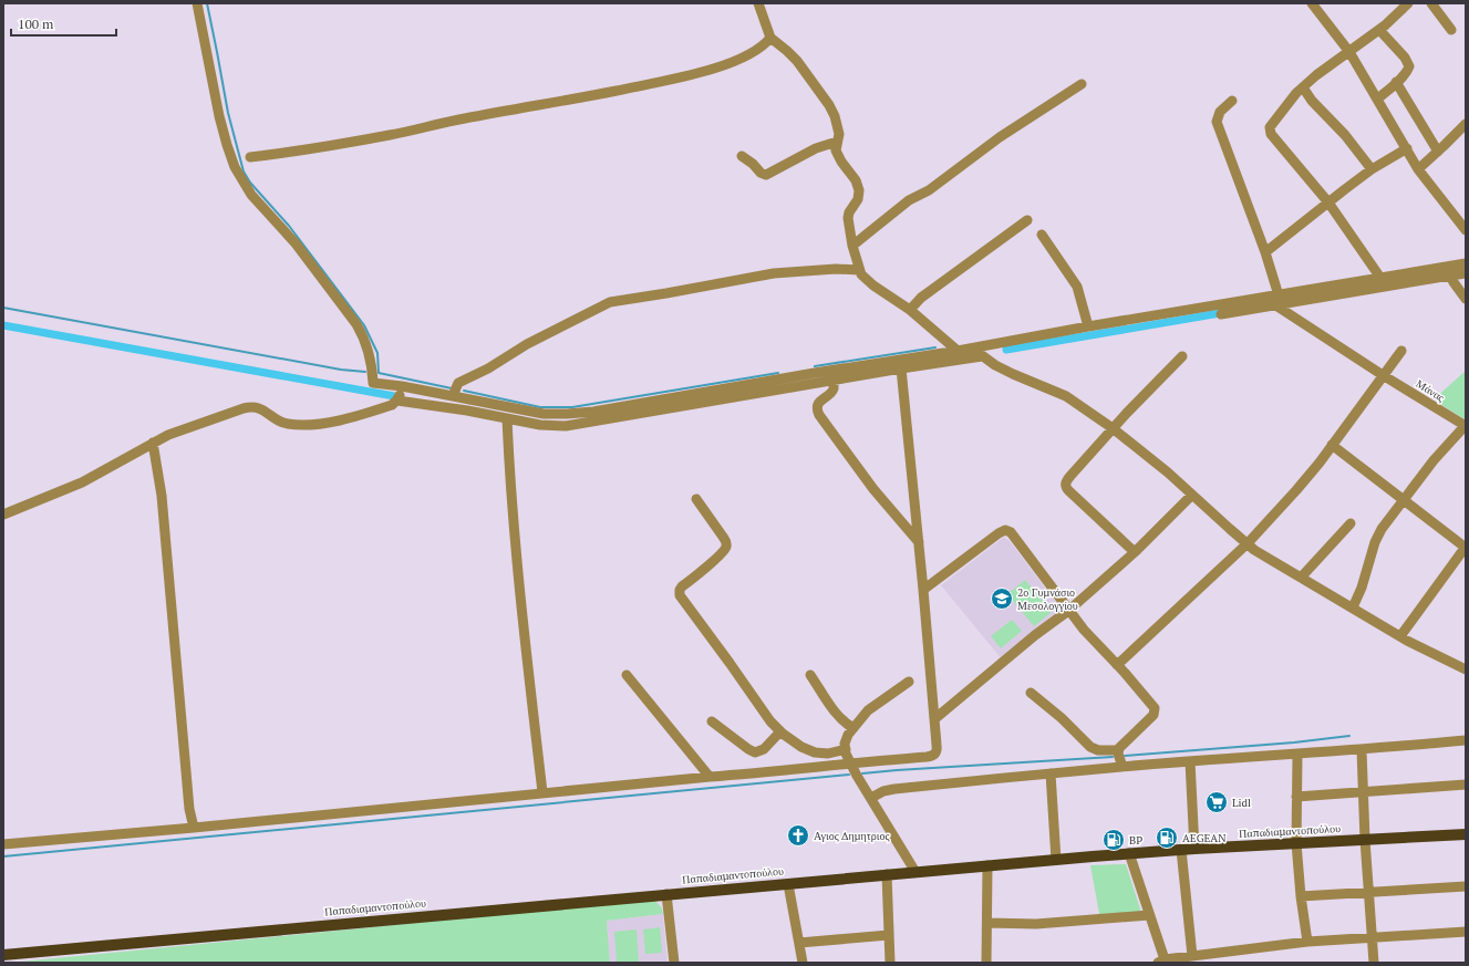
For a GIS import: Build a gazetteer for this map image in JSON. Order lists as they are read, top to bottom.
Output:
{
  "streets": {
    "main road": ["Παπαδιαμαντοπούλου"],
    "street": ["Μάνας"]
  },
  "places": {
    "school or university": ["2ο Γυμνάσιο Μεσολογγίου"],
    "supermarket": ["Lidl"],
    "church": ["Αγιος Δημητριος"],
    "fuel station": ["AEGEAN", "BP"]
  },
  "scale_bar": "100 m"
}
